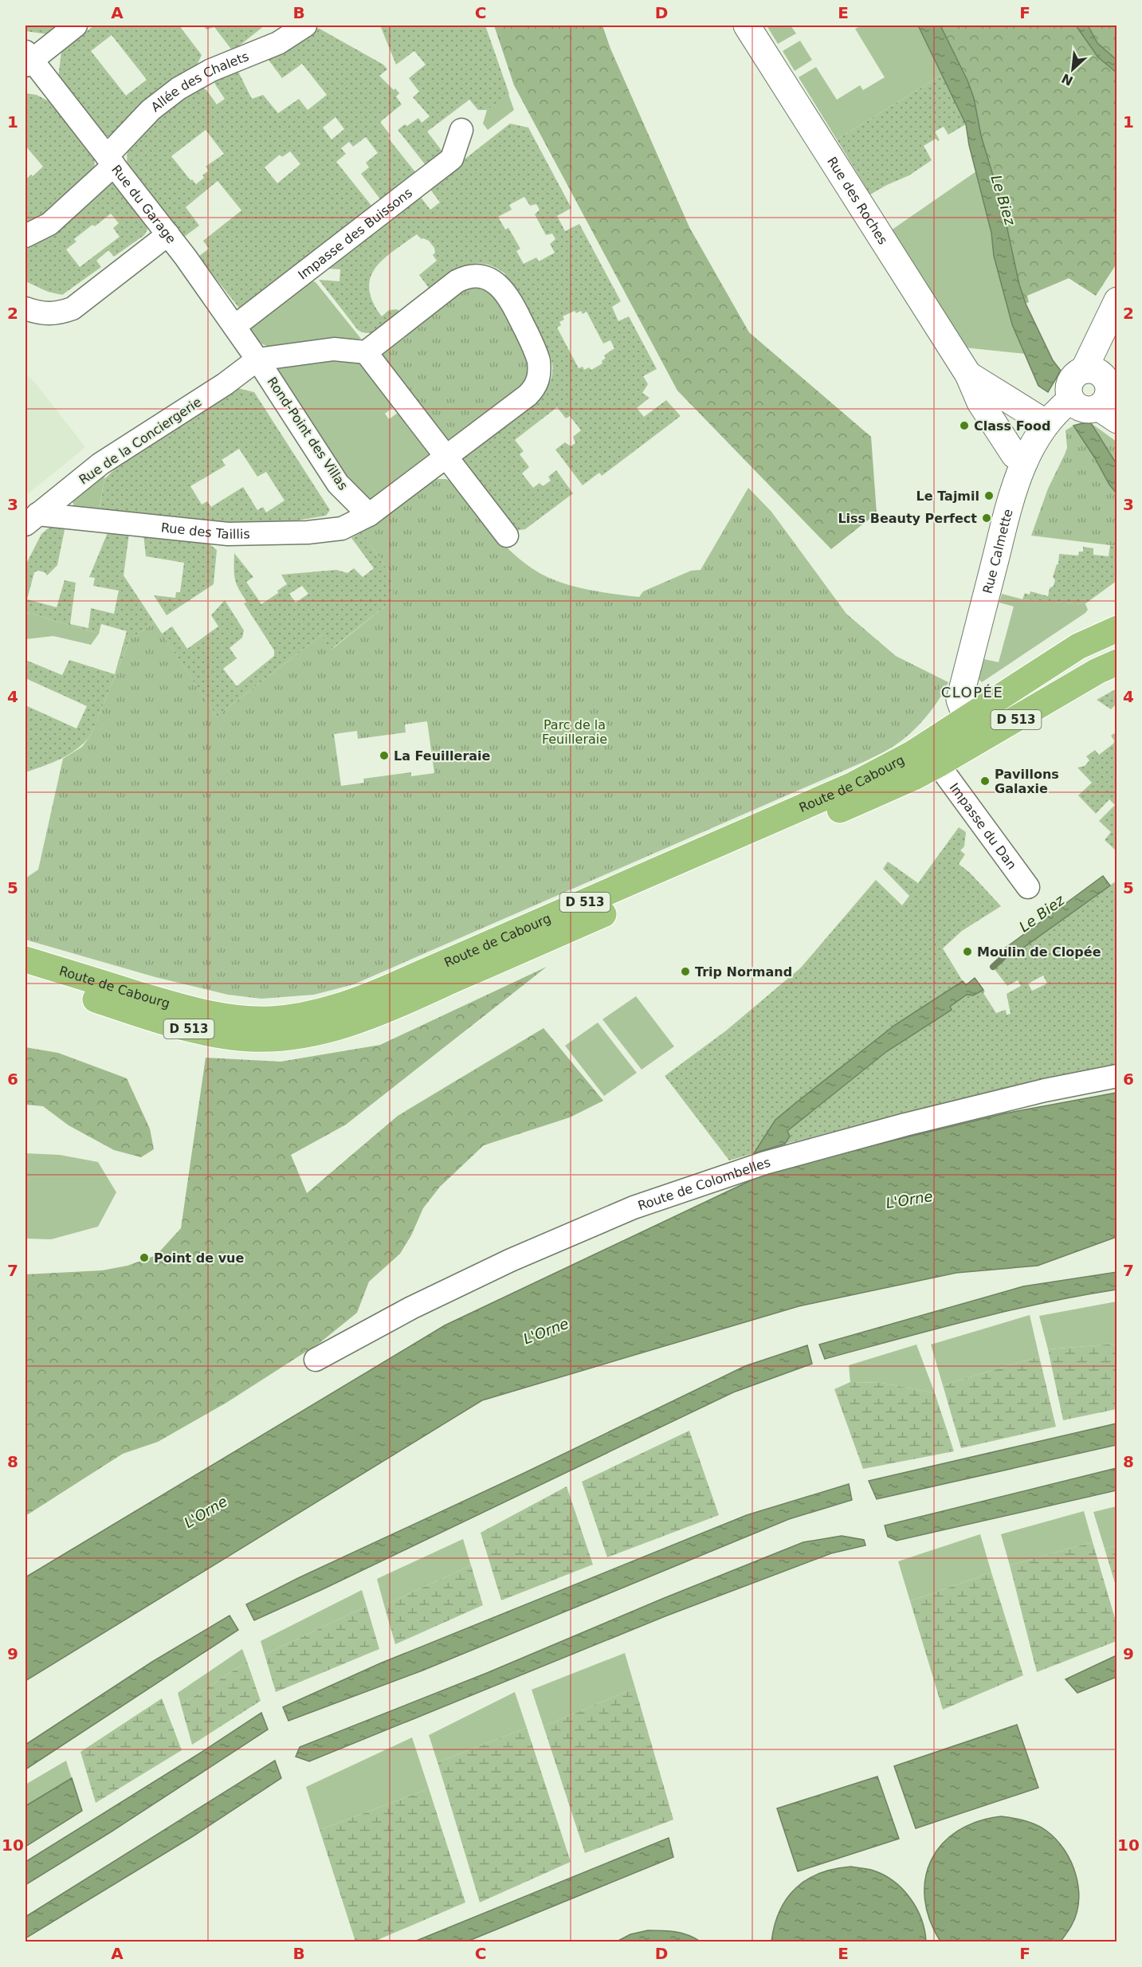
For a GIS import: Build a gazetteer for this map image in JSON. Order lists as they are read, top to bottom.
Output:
{
  "streets": {
    "main road": ["D 513", "Route de Cabourg"],
    "street": [
      "Allée des Chalets",
      "Rue des Roches",
      "Rue du Garage",
      "Impasse des Buissons",
      "Rond-Point des Villas",
      "Rue de la Conciergerie",
      "Rue des Taillis",
      "Rue Calmette",
      "Impasse du Dan",
      "Route de Colombelles"
    ]
  },
  "crossings": [
    ["Allée des Chalets", "Rue du Garage"],
    ["Rue des Roches", "Rue Calmette"],
    ["Rue du Garage", "Impasse des Buissons"],
    ["Rue du Garage", "Rond-Point des Villas"],
    ["Rue du Garage", "Rue de la Conciergerie"],
    ["Rond-Point des Villas", "Rue de la Conciergerie"],
    ["Rond-Point des Villas", "Rue des Taillis"],
    ["Rue de la Conciergerie", "Rue des Taillis"],
    ["Rue Calmette", "Route de Cabourg"],
    ["Route de Cabourg", "Impasse du Dan"]
  ],
  "districts": ["CLOPÉE"],
  "water": ["Le Biez", "L'Orne"],
  "parks": ["Parc de la Feuilleraie"],
  "places": [
    "Class Food",
    "Le Tajmil",
    "Liss Beauty Perfect",
    "La Feuilleraie",
    "Pavillons Galaxie",
    "Moulin de Clopée",
    "Trip Normand",
    "Point de vue"
  ],
  "north": "bottom left",
  "grid": {
    "columns": [
      "A",
      "B",
      "C",
      "D",
      "E",
      "F"
    ],
    "rows": [
      "1",
      "2",
      "3",
      "4",
      "5",
      "6",
      "7",
      "8",
      "9",
      "10"
    ]
  }
}
